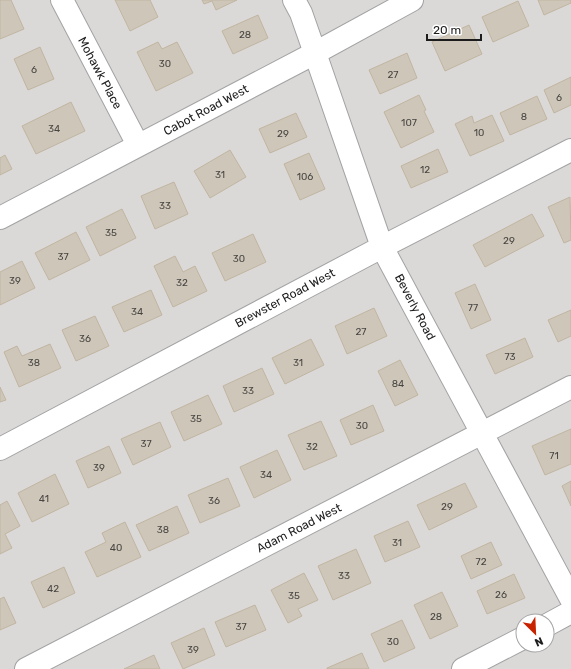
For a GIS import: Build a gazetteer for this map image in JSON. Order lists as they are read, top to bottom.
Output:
{
  "streets": {
    "street": [
      "Mohawk Place",
      "Cabot Road West",
      "Brewster Road West",
      "Beverly Road",
      "Adam Road West"
    ]
  },
  "crossings": [
    ["Mohawk Place", "Cabot Road West"],
    ["Cabot Road West", "Beverly Road"],
    ["Brewster Road West", "Beverly Road"],
    ["Beverly Road", "Adam Road West"]
  ],
  "house_numbers": [
    "28",
    "30",
    "6",
    "27",
    "6",
    "8",
    "107",
    "34",
    "10",
    "29",
    "12",
    "31",
    "106",
    "33",
    "35",
    "29",
    "37",
    "30",
    "39",
    "32",
    "77",
    "34",
    "27",
    "36",
    "73",
    "38",
    "31",
    "84",
    "33",
    "35",
    "30",
    "37",
    "32",
    "71",
    "39",
    "34",
    "41",
    "36",
    "29",
    "38",
    "31",
    "40",
    "72",
    "33",
    "42",
    "26",
    "35",
    "28",
    "37",
    "30",
    "39"
  ],
  "scale_bar": "20 m",
  "north": "bottom right"
}
